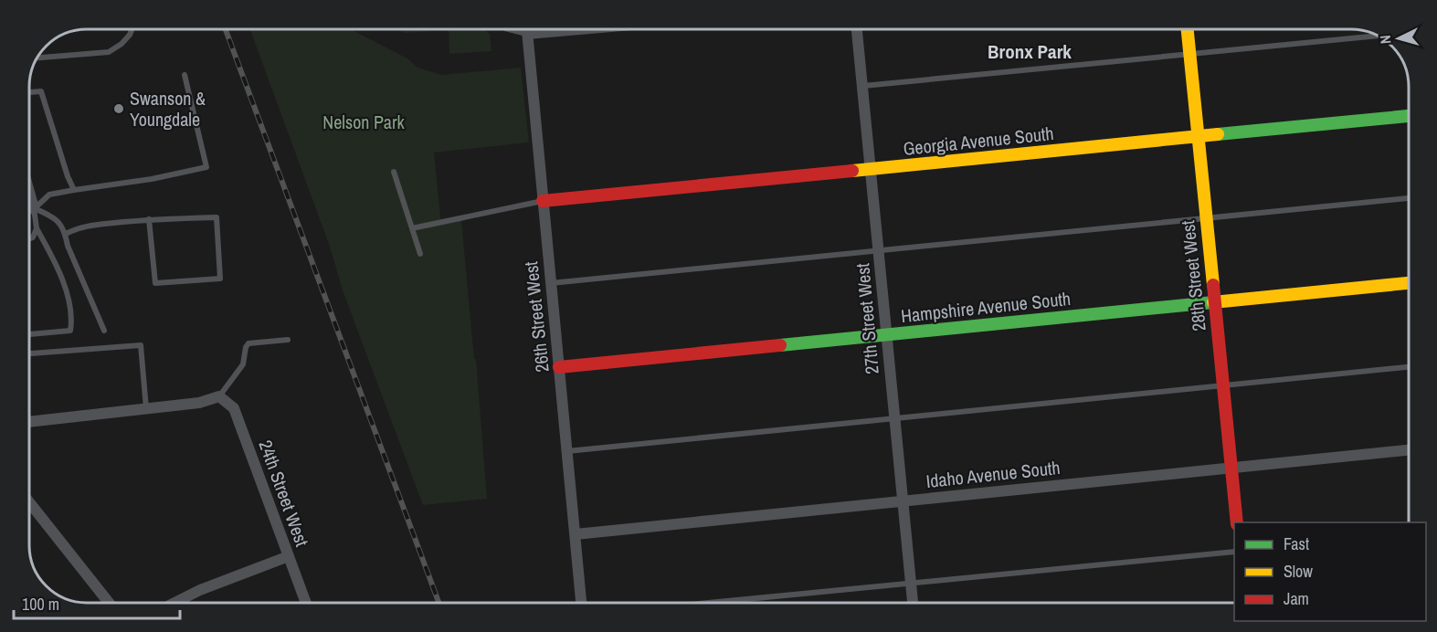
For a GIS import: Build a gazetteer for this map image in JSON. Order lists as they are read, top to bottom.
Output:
{
  "streets": {
    "street": [
      "Georgia Avenue South",
      "28th Street West",
      "Hampshire Avenue South",
      "26th Street West",
      "27th Street West",
      "Idaho Avenue South",
      "24th Street West"
    ]
  },
  "crossings": [
    ["Georgia Avenue South", "28th Street West"],
    ["Georgia Avenue South", "26th Street West"],
    ["Georgia Avenue South", "27th Street West"],
    ["28th Street West", "Hampshire Avenue South"],
    ["28th Street West", "Idaho Avenue South"],
    ["Hampshire Avenue South", "26th Street West"],
    ["Hampshire Avenue South", "27th Street West"],
    ["26th Street West", "Idaho Avenue South"],
    ["27th Street West", "Idaho Avenue South"]
  ],
  "districts": ["Bronx Park"],
  "parks": ["Nelson Park"],
  "places": ["Swanson & Youngdale"],
  "legend": ["Fast", "Slow", "Jam"],
  "scale_bar": "100 m",
  "north": "left"
}
